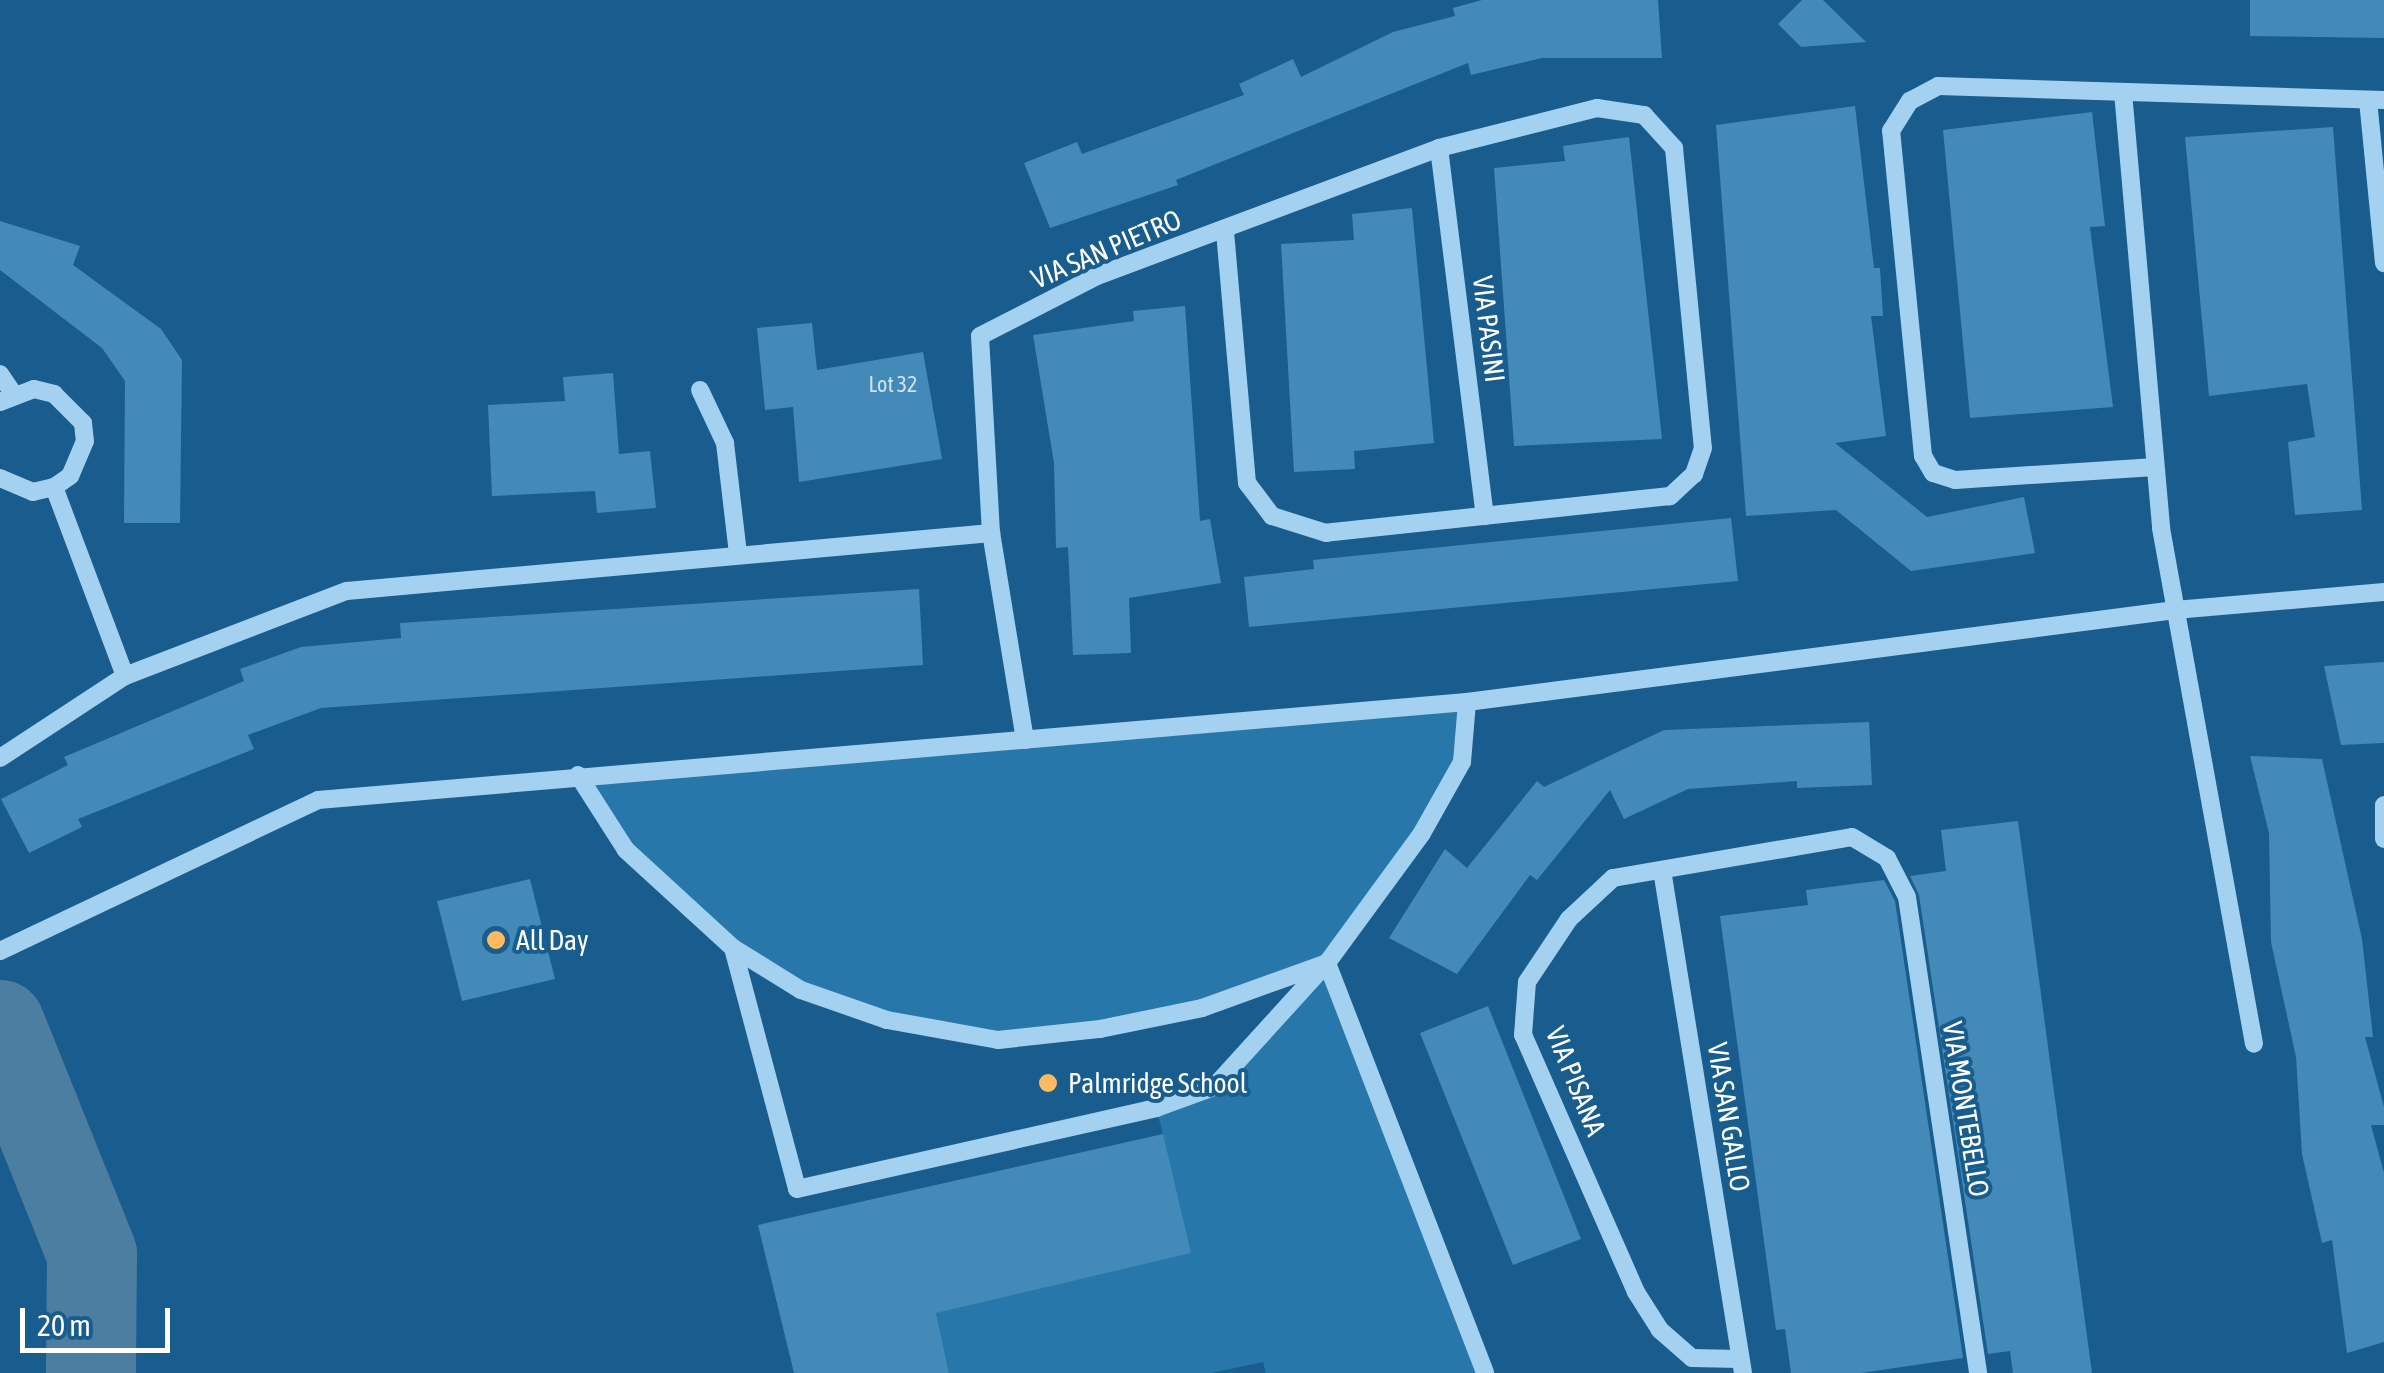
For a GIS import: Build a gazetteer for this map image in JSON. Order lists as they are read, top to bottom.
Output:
{
  "streets": {
    "street": [
      "VIA SAN PIETRO",
      "VIA PASINI",
      "VIA PISANA",
      "VIA MONTEBELLO",
      "VIA SAN GALLO"
    ]
  },
  "crossings": [
    ["VIA SAN PIETRO", "VIA PASINI"],
    ["VIA PISANA", "VIA MONTEBELLO"],
    ["VIA PISANA", "VIA SAN GALLO"]
  ],
  "places": ["All Day", "Palmridge School"],
  "house_numbers": ["Lot 32"],
  "scale_bar": "20 m"
}
